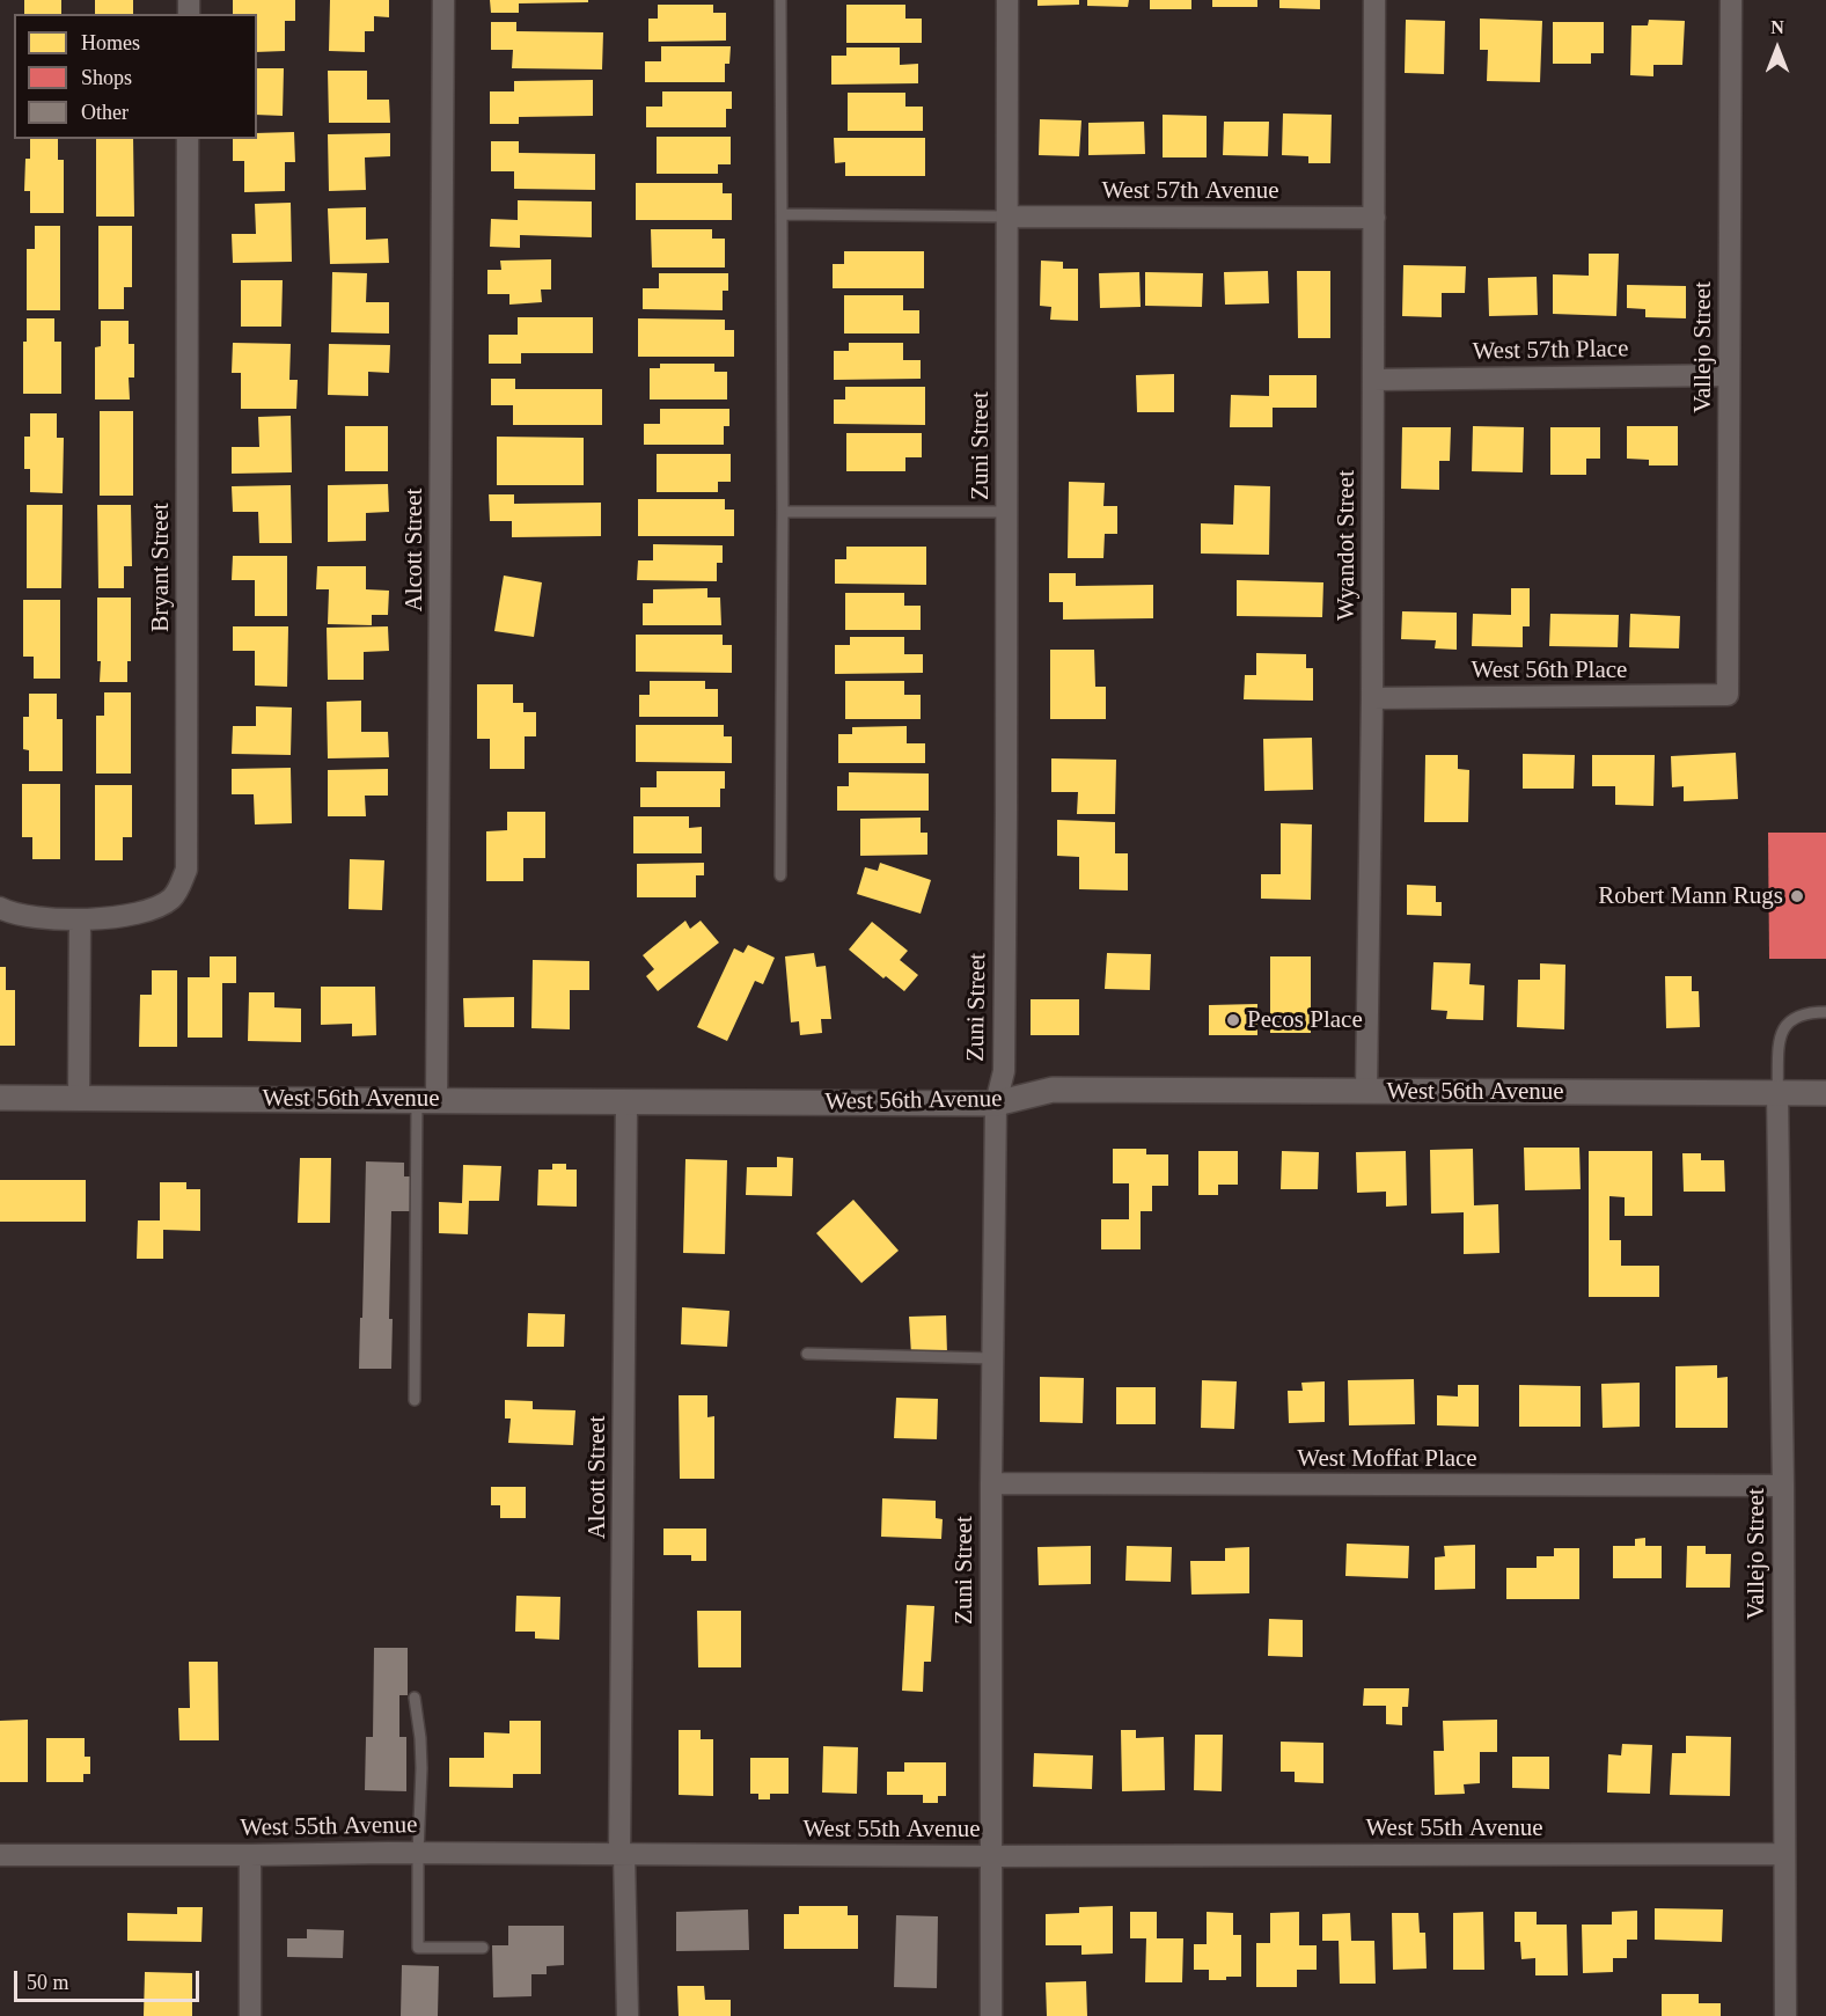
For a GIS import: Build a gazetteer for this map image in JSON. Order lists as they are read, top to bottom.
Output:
{
  "streets": {
    "street": [
      "West 57th Avenue",
      "Vallejo Street",
      "West 57th Place",
      "Zuni Street",
      "Wyandot Street",
      "Alcott Street",
      "Bryant Street",
      "West 56th Place",
      "West 56th Avenue",
      "West Moffat Place",
      "West 55th Avenue"
    ]
  },
  "crossings": [
    ["West 57th Avenue", "Zuni Street"],
    ["West 57th Avenue", "Wyandot Street"],
    ["Vallejo Street", "West 57th Place"],
    ["Vallejo Street", "West 56th Place"],
    ["Vallejo Street", "West 56th Avenue"],
    ["Vallejo Street", "West Moffat Place"],
    ["Vallejo Street", "West 55th Avenue"],
    ["West 57th Place", "Wyandot Street"],
    ["Zuni Street", "West 56th Avenue"],
    ["Zuni Street", "West Moffat Place"],
    ["Zuni Street", "West 55th Avenue"],
    ["Wyandot Street", "West 56th Place"],
    ["Wyandot Street", "West 56th Avenue"],
    ["Alcott Street", "West 56th Avenue"],
    ["Alcott Street", "West 55th Avenue"]
  ],
  "places": ["Robert Mann Rugs", "Pecos Place"],
  "legend": ["Homes", "Shops", "Other"],
  "scale_bar": "50 m",
  "north": "top"
}
